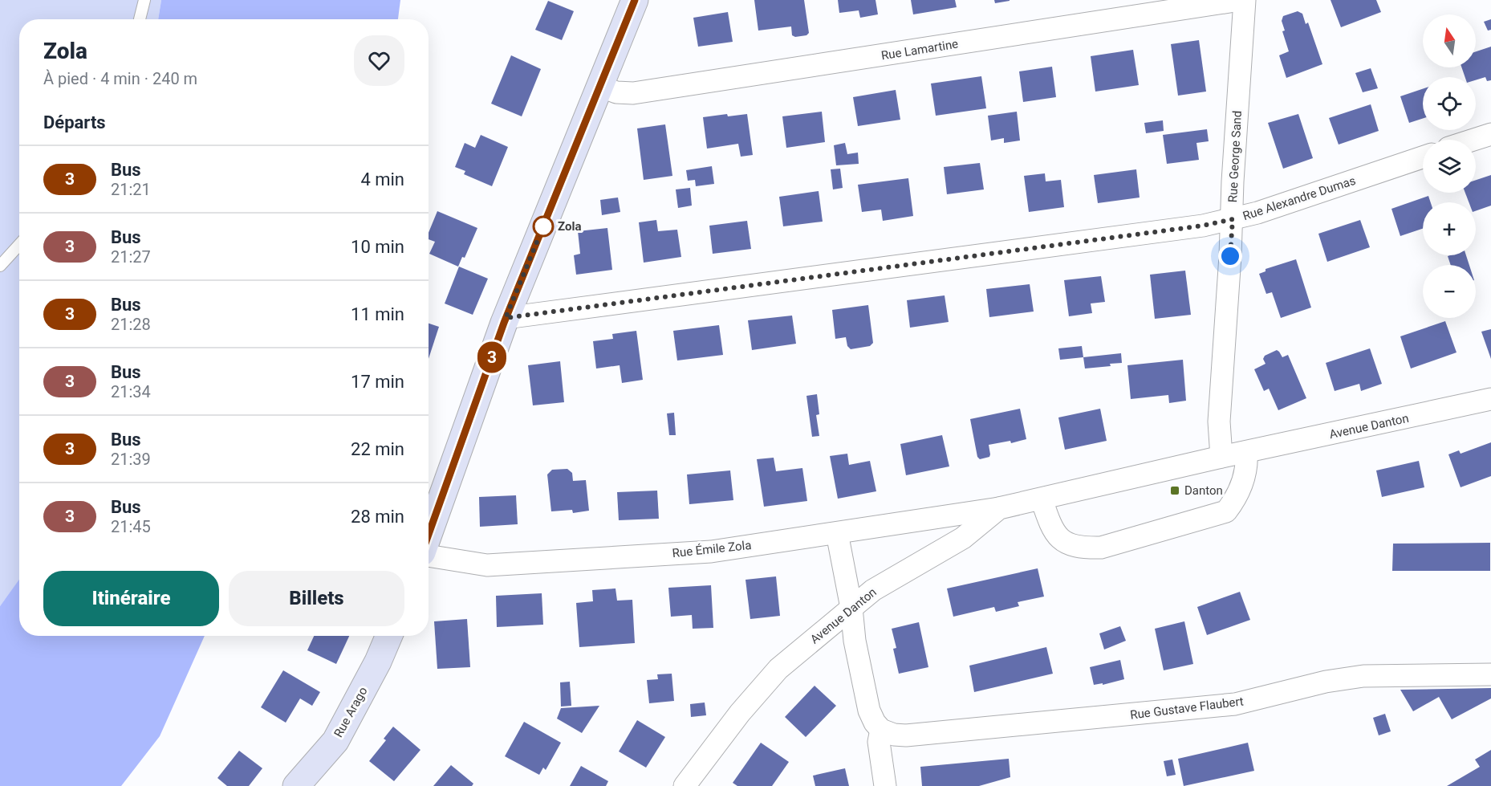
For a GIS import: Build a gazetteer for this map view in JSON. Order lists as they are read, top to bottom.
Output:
{
  "streets": {
    "main road": ["Rue Arago"],
    "street": [
      "Rue Lamartine",
      "Rue George Sand",
      "Rue Alexandre Dumas",
      "Avenue Danton",
      "Rue Émile Zola",
      "Rue Gustave Flaubert"
    ]
  },
  "crossings": [
    ["Rue George Sand", "Rue Alexandre Dumas"],
    ["Rue George Sand", "Avenue Danton"],
    ["Avenue Danton", "Rue Émile Zola"]
  ],
  "places": {
    "other": ["Zola"],
    "transit": ["Danton"]
  },
  "lines": ["bus line 3"],
  "north": "top",
  "page": {
    "on_map": "3",
    "map_buttons": ["+", "−"],
    "heading": [
      ["Zola", "À pied · 4 min · 240 m"],
      "Départs"
    ],
    "list": [
      {
        "mark": "3",
        "name": "Bus",
        "note": "21:21",
        "value": "4 min"
      },
      {
        "mark": "3",
        "name": "Bus",
        "note": "21:27",
        "value": "10 min"
      },
      {
        "mark": "3",
        "name": "Bus",
        "note": "21:28",
        "value": "11 min"
      },
      {
        "mark": "3",
        "name": "Bus",
        "note": "21:34",
        "value": "17 min"
      },
      {
        "mark": "3",
        "name": "Bus",
        "note": "21:39",
        "value": "22 min"
      },
      {
        "mark": "3",
        "name": "Bus",
        "note": "21:45",
        "value": "28 min"
      }
    ],
    "buttons": ["Itinéraire", "Billets"]
  }
}
